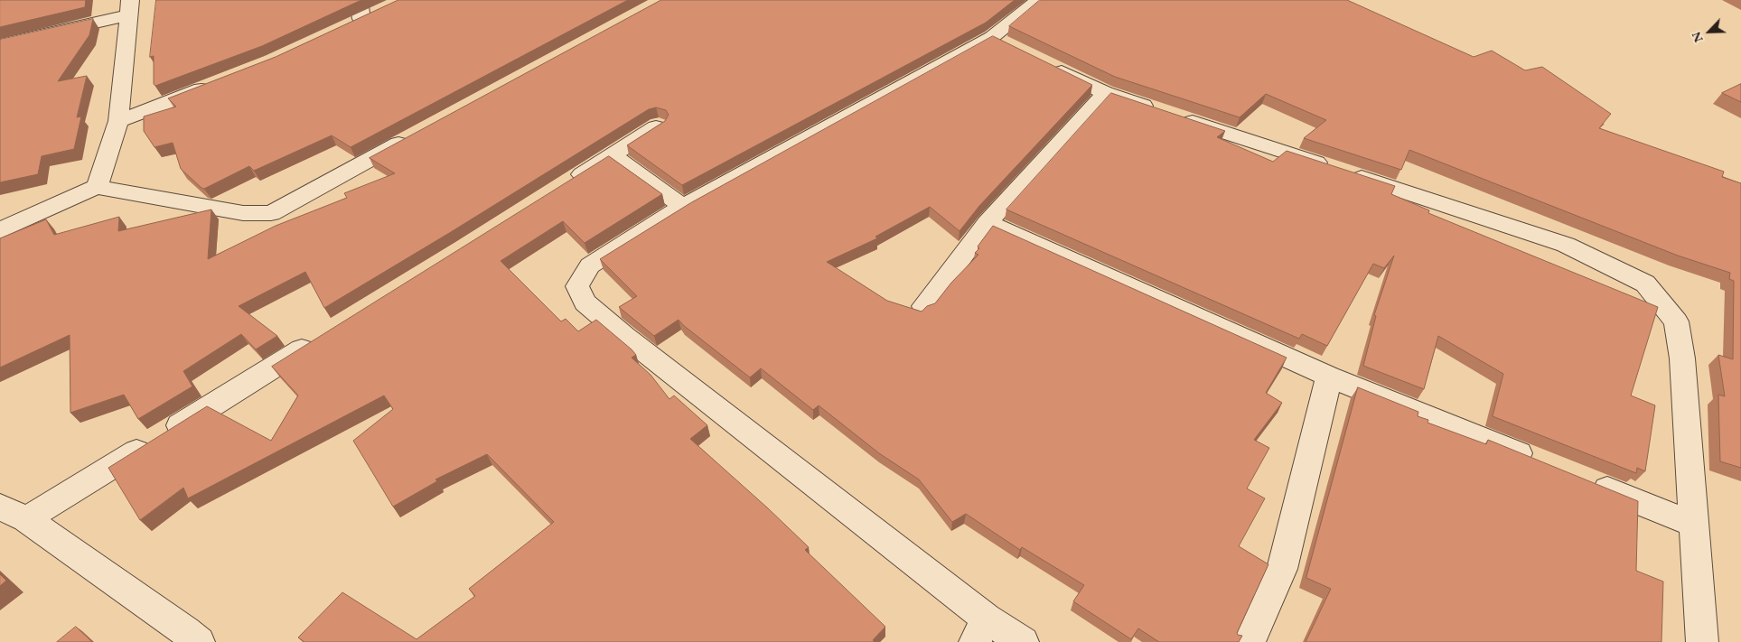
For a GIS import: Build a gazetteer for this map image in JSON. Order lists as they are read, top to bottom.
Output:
{
  "north": "bottom left"
}
